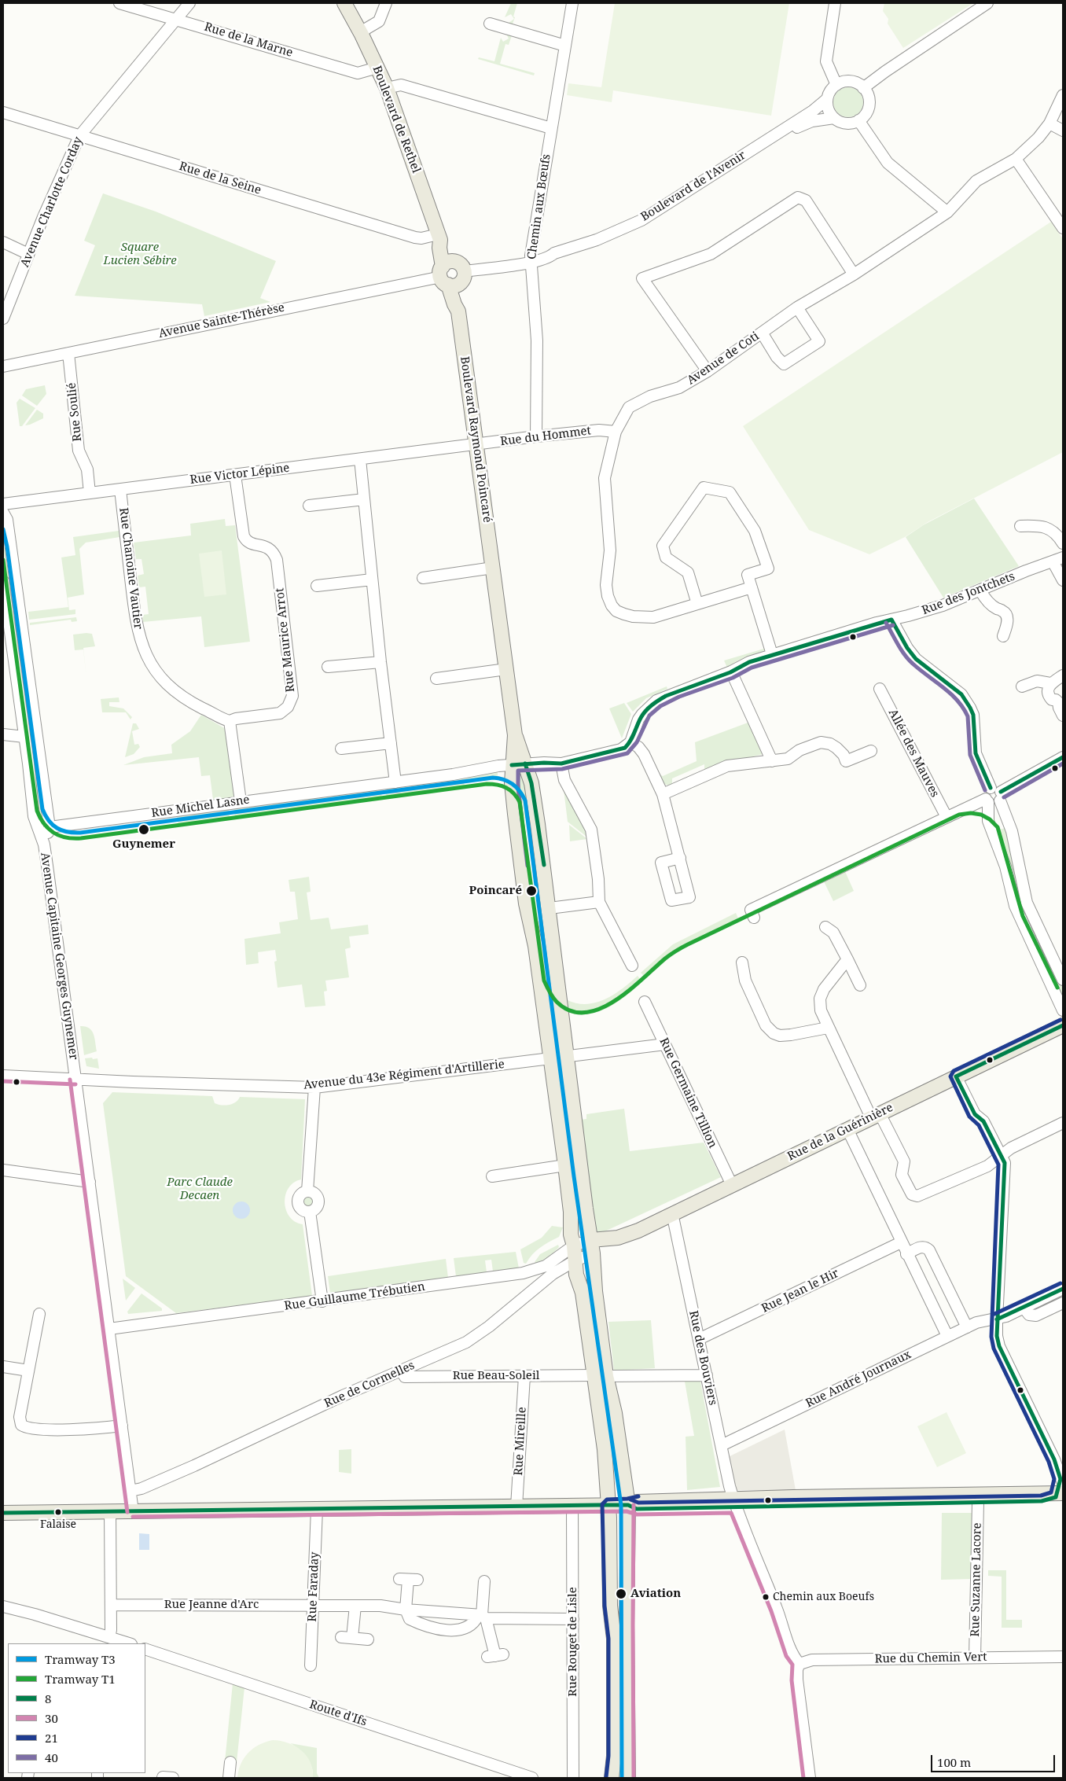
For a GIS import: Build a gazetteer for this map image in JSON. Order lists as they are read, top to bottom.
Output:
{
  "streets": {
    "main road": ["Boulevard de Rethel", "Boulevard Raymond Poincaré", "Rue de la Guérinière"],
    "street": [
      "Rue de la Marne",
      "Rue de la Seine",
      "Boulevard de l'Avenir",
      "Avenue Charlotte Corday",
      "Chemin aux Bœufs",
      "Avenue Sainte-Thérèse",
      "Avenue de Coti",
      "Rue Soulié",
      "Rue du Hommet",
      "Rue Victor Lépine",
      "Rue Chanoine Vautier",
      "Rue des Jontchets",
      "Rue Maurice Arrot",
      "Allée des Mauves",
      "Rue Michel Lasne",
      "Avenue Capitaine Georges Guynemer",
      "Avenue du 43e Régiment d'Artillerie",
      "Rue Germaine Tillion",
      "Rue Jean le Hir",
      "Rue Guillaume Trébutien",
      "Rue des Bouviers",
      "Rue Beau-Soleil",
      "Rue André Journaux",
      "Rue de Cormelles",
      "Rue Mireille",
      "Rue Suzanne Lacore",
      "Rue Faraday",
      "Rue Jeanne d'Arc",
      "Rue Rouget de Lisle",
      "Rue du Chemin Vert",
      "Route d'Ifs"
    ]
  },
  "crossings": [
    ["Rue de la Marne", "Boulevard de Rethel"],
    ["Rue de la Marne", "Avenue Charlotte Corday"],
    ["Boulevard de Rethel", "Rue de la Seine"],
    ["Boulevard de Rethel", "Avenue Sainte-Thérèse"],
    ["Boulevard de Rethel", "Boulevard Raymond Poincaré"],
    ["Rue de la Seine", "Avenue Charlotte Corday"],
    ["Boulevard de l'Avenir", "Chemin aux Bœufs"],
    ["Boulevard de l'Avenir", "Avenue Sainte-Thérèse"],
    ["Chemin aux Bœufs", "Avenue Sainte-Thérèse"],
    ["Chemin aux Bœufs", "Rue du Hommet"],
    ["Avenue Sainte-Thérèse", "Rue Soulié"],
    ["Avenue Sainte-Thérèse", "Boulevard Raymond Poincaré"],
    ["Avenue de Coti", "Rue du Hommet"],
    ["Rue Soulié", "Rue Victor Lépine"],
    ["Rue du Hommet", "Boulevard Raymond Poincaré"],
    ["Rue du Hommet", "Rue Victor Lépine"],
    ["Boulevard Raymond Poincaré", "Rue Victor Lépine"],
    ["Boulevard Raymond Poincaré", "Rue Michel Lasne"],
    ["Boulevard Raymond Poincaré", "Avenue du 43e Régiment d'Artillerie"],
    ["Boulevard Raymond Poincaré", "Rue de la Guérinière"],
    ["Boulevard Raymond Poincaré", "Rue Guillaume Trébutien"],
    ["Boulevard Raymond Poincaré", "Rue Beau-Soleil"],
    ["Boulevard Raymond Poincaré", "Rue de Cormelles"],
    ["Rue Victor Lépine", "Rue Chanoine Vautier"],
    ["Rue Victor Lépine", "Rue Maurice Arrot"],
    ["Rue Chanoine Vautier", "Rue Maurice Arrot"],
    ["Rue Michel Lasne", "Avenue Capitaine Georges Guynemer"],
    ["Avenue Capitaine Georges Guynemer", "Avenue du 43e Régiment d'Artillerie"],
    ["Avenue Capitaine Georges Guynemer", "Rue Guillaume Trébutien"],
    ["Avenue Capitaine Georges Guynemer", "Rue de Cormelles"],
    ["Avenue du 43e Régiment d'Artillerie", "Rue Germaine Tillion"],
    ["Rue Germaine Tillion", "Rue de la Guérinière"],
    ["Rue de la Guérinière", "Rue Guillaume Trébutien"],
    ["Rue de la Guérinière", "Rue des Bouviers"],
    ["Rue de la Guérinière", "Rue de Cormelles"],
    ["Rue Jean le Hir", "Rue des Bouviers"],
    ["Rue Guillaume Trébutien", "Rue de Cormelles"],
    ["Rue des Bouviers", "Rue Beau-Soleil"],
    ["Rue des Bouviers", "Rue André Journaux"],
    ["Rue Beau-Soleil", "Rue de Cormelles"],
    ["Rue Beau-Soleil", "Rue Mireille"],
    ["Rue Suzanne Lacore", "Rue du Chemin Vert"],
    ["Rue Faraday", "Rue Jeanne d'Arc"],
    ["Rue Jeanne d'Arc", "Rue Rouget de Lisle"]
  ],
  "parks": ["Square Lucien Sébire", "Parc Claude Decaen"],
  "places": [
    "Guynemer",
    "Poincaré",
    "Falaise",
    "Aviation",
    "Chemin aux Boeufs"
  ],
  "lines": [
    "tram line T3",
    "tram line T1",
    "transit line 8",
    "transit line 40",
    "transit line 21",
    "transit line 30"
  ],
  "legend": [
    "Tramway T3",
    "Tramway T1",
    "8",
    "30",
    "21",
    "40"
  ],
  "scale_bar": "100 m"
}
